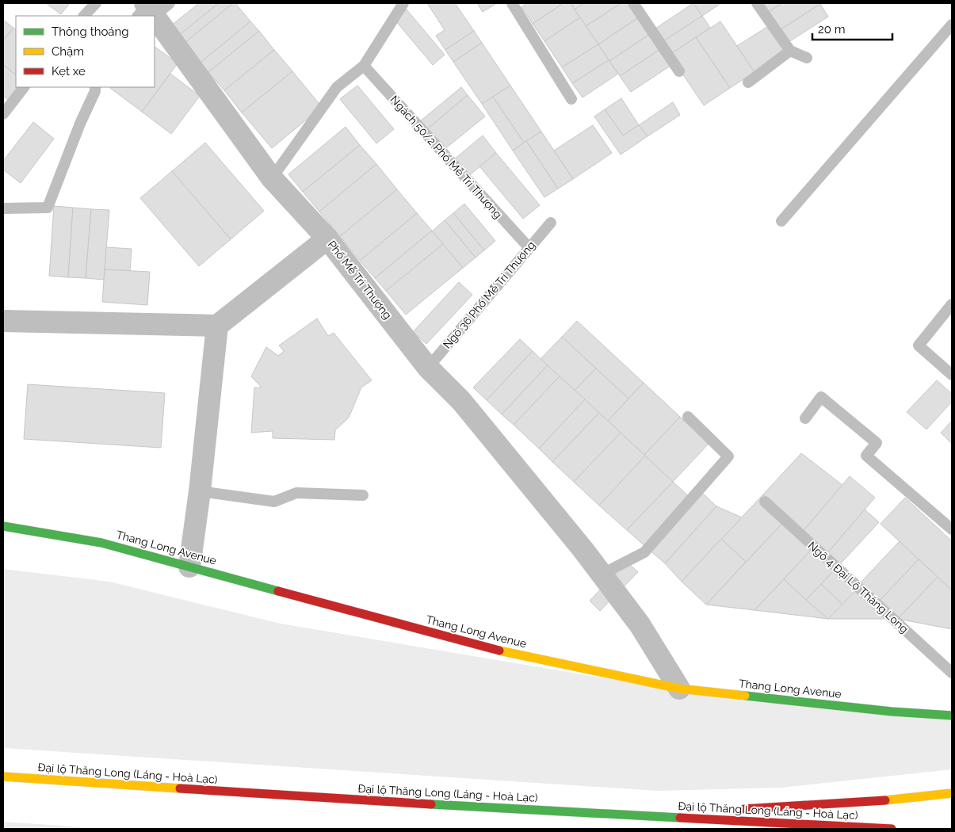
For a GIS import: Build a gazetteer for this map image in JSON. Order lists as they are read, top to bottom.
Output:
{
  "streets": {
    "main road": ["Thang Long Avenue", "Đại lộ Thăng Long (Láng - Hoà Lạc)"],
    "street": ["Phố Mễ Trì Thượng"],
    "lane": ["Ngách 50/2 Phố Mễ Trì Thượng", "Ngõ 36 Phố Mễ Trì Thượng", "Ngõ 4 Đại Lộ Thăng Long"]
  },
  "crossings": [
    ["Ngách 50/2 Phố Mễ Trì Thượng", "Ngõ 36 Phố Mễ Trì Thượng"],
    ["Phố Mễ Trì Thượng", "Ngõ 36 Phố Mễ Trì Thượng"],
    ["Phố Mễ Trì Thượng", "Thang Long Avenue"]
  ],
  "legend": ["Thông thoáng", "Chậm", "Kẹt xe"],
  "scale_bar": "20 m"
}
